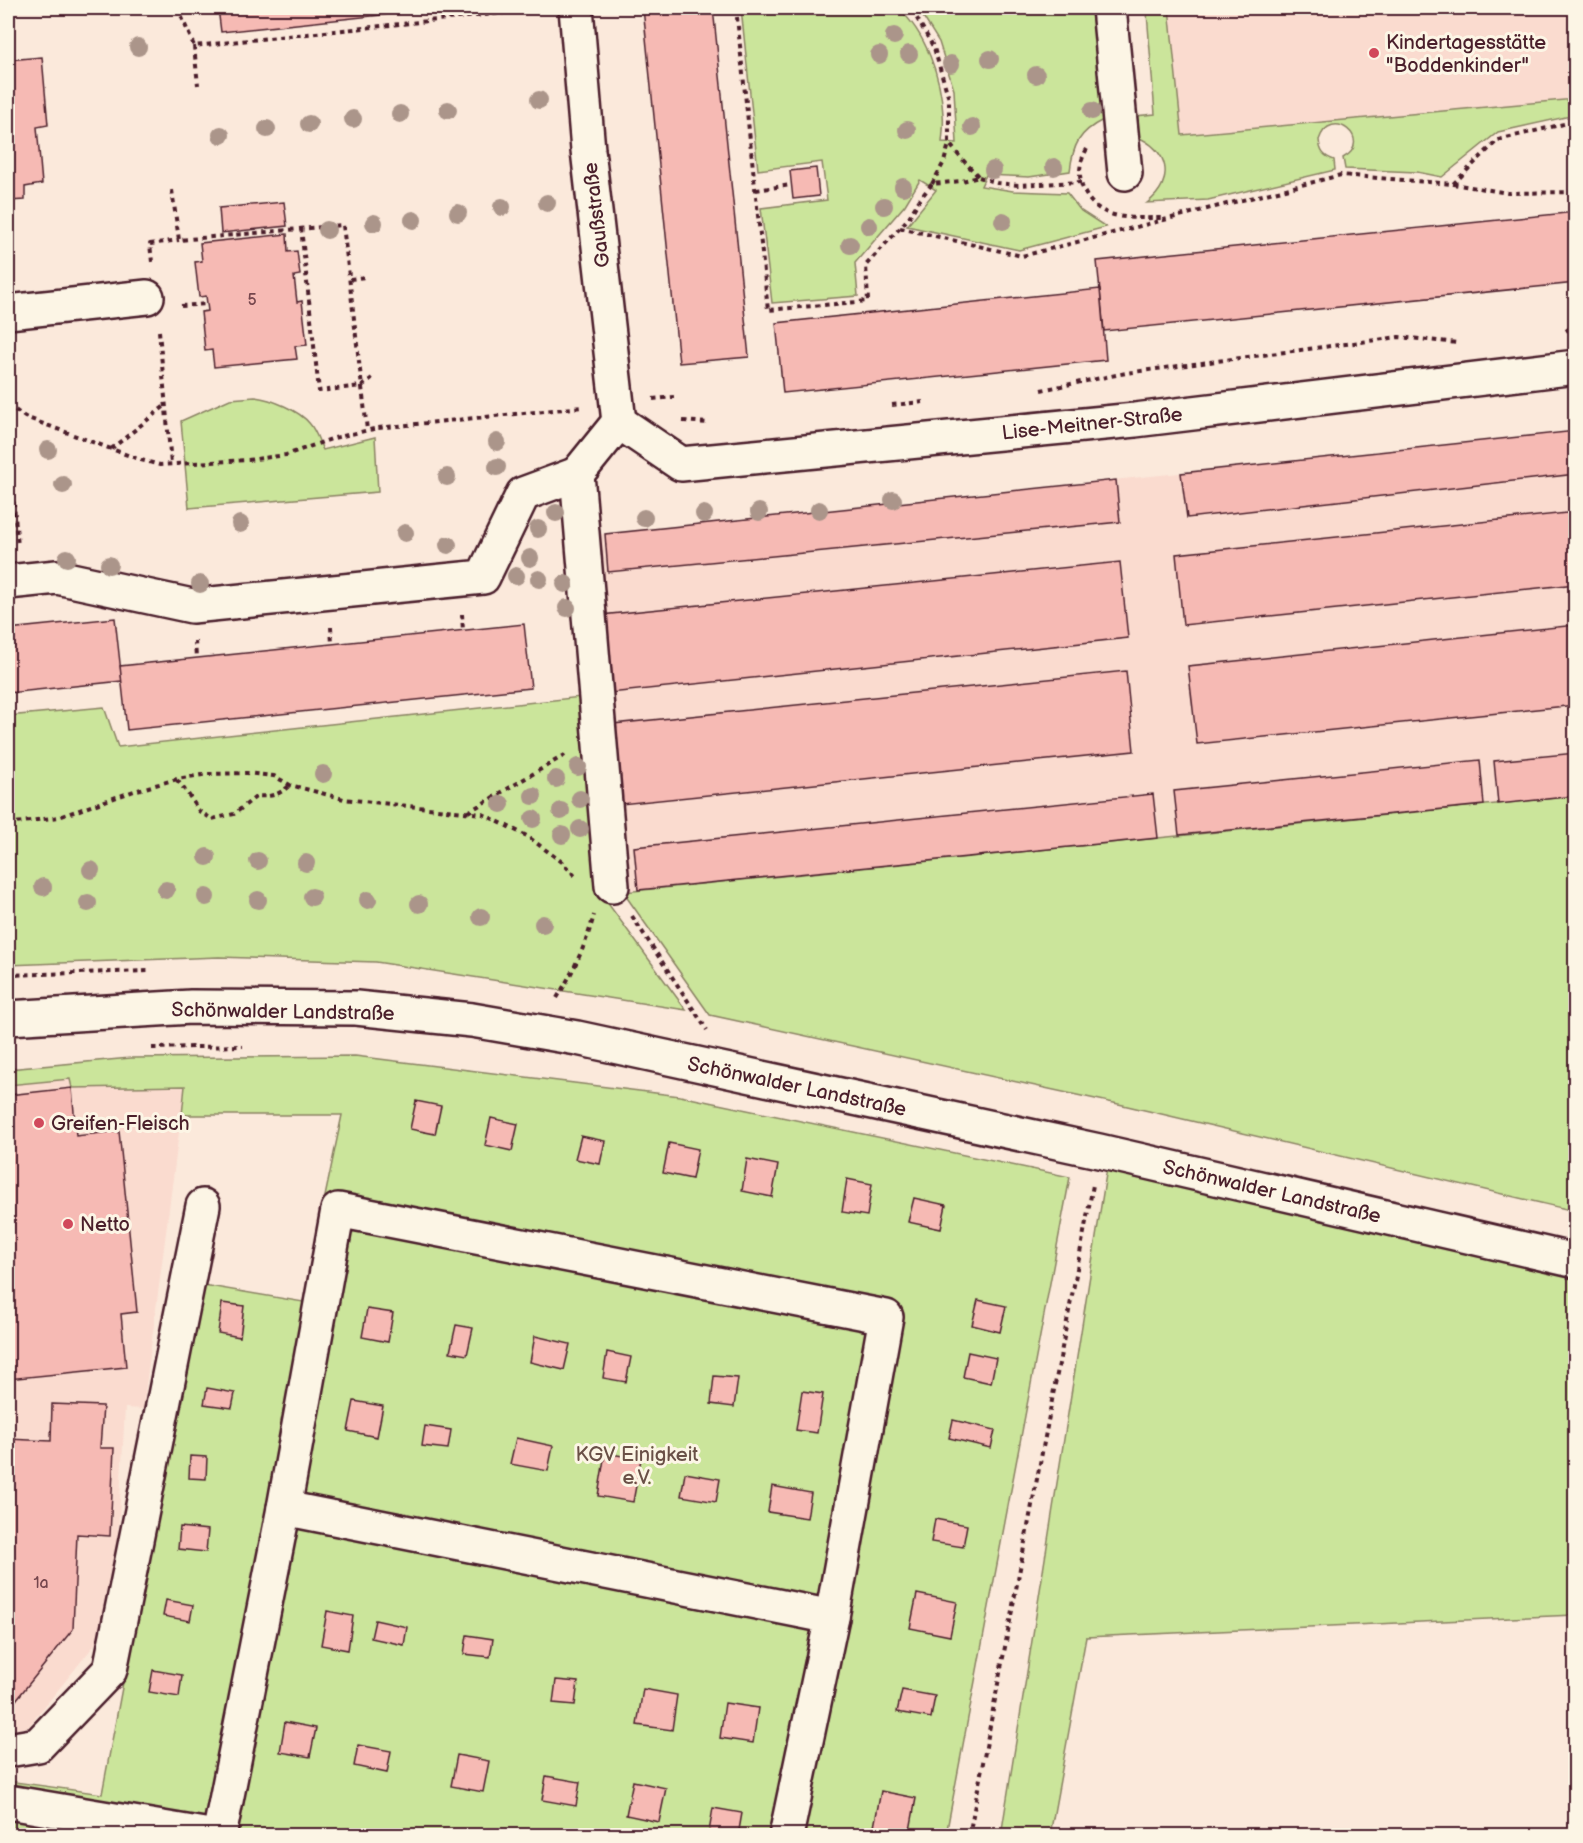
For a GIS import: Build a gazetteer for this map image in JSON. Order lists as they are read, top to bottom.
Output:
{
  "streets": {
    "street": ["Gaußstraße", "Lise-Meitner-Straße", "Schönwalder Landstraße"]
  },
  "crossings": [
    ["Gaußstraße", "Lise-Meitner-Straße"]
  ],
  "parks": ["KGV Einigkeit e.V."],
  "places": ["Kindertagesstätte \"Boddenkinder\"", "Greifen-Fleisch", "Netto"],
  "house_numbers": ["5", "1a"]
}
